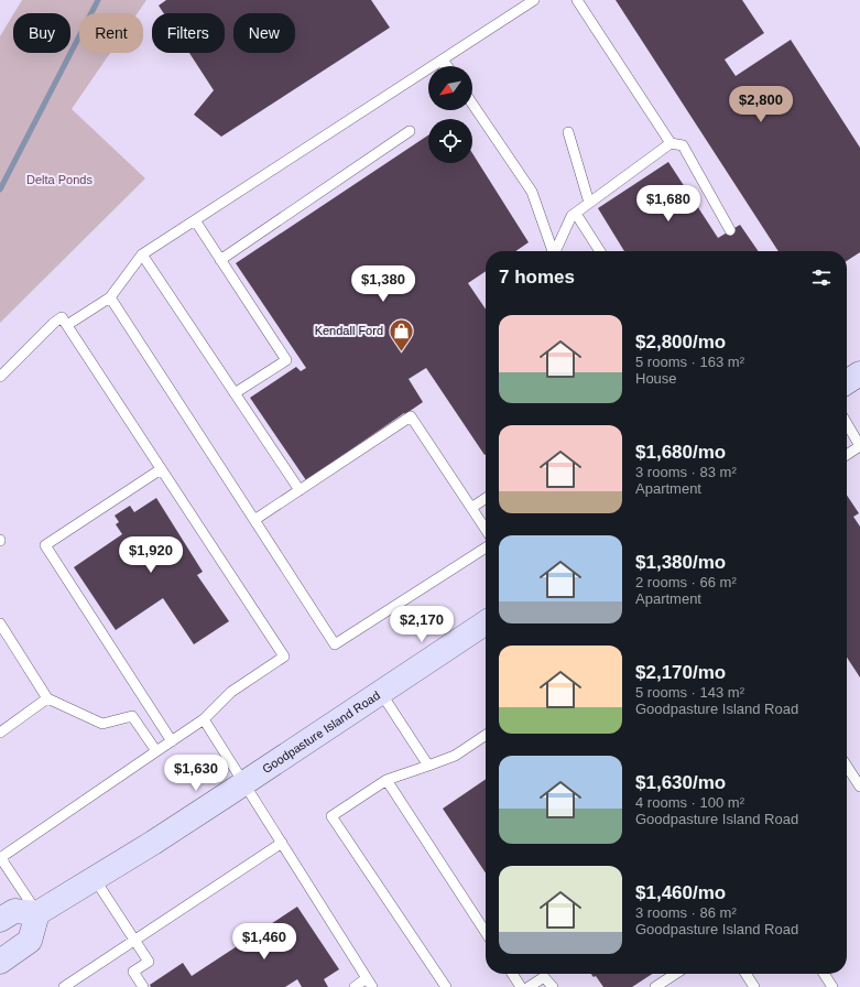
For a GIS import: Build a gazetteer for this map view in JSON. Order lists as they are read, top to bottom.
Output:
{
  "streets": {
    "main road": ["Goodpasture Island Road"]
  },
  "parks": ["Delta Ponds"],
  "places": {
    "shop": ["Kendall Ford"]
  },
  "north": "bottom left",
  "page": {
    "chip": [
      "Buy",
      "Rent",
      "Filters",
      "New"
    ],
    "price": [
      "$2,800",
      "$1,680",
      "$1,380",
      "$1,920",
      "$2,170",
      "$1,630",
      "$1,460"
    ],
    "heading": "7 homes",
    "list": [
      {
        "name": "$2,800/mo",
        "note": "5 rooms · 163 m² · House"
      },
      {
        "name": "$1,680/mo",
        "note": "3 rooms · 83 m² · Apartment"
      },
      {
        "name": "$1,380/mo",
        "note": "2 rooms · 66 m² · Apartment"
      },
      {
        "name": "$2,170/mo",
        "note": "5 rooms · 143 m² · Goodpasture Island Road"
      },
      {
        "name": "$1,630/mo",
        "note": "4 rooms · 100 m² · Goodpasture Island Road"
      },
      {
        "name": "$1,460/mo",
        "note": "3 rooms · 86 m² · Goodpasture Island Road"
      }
    ]
  }
}
